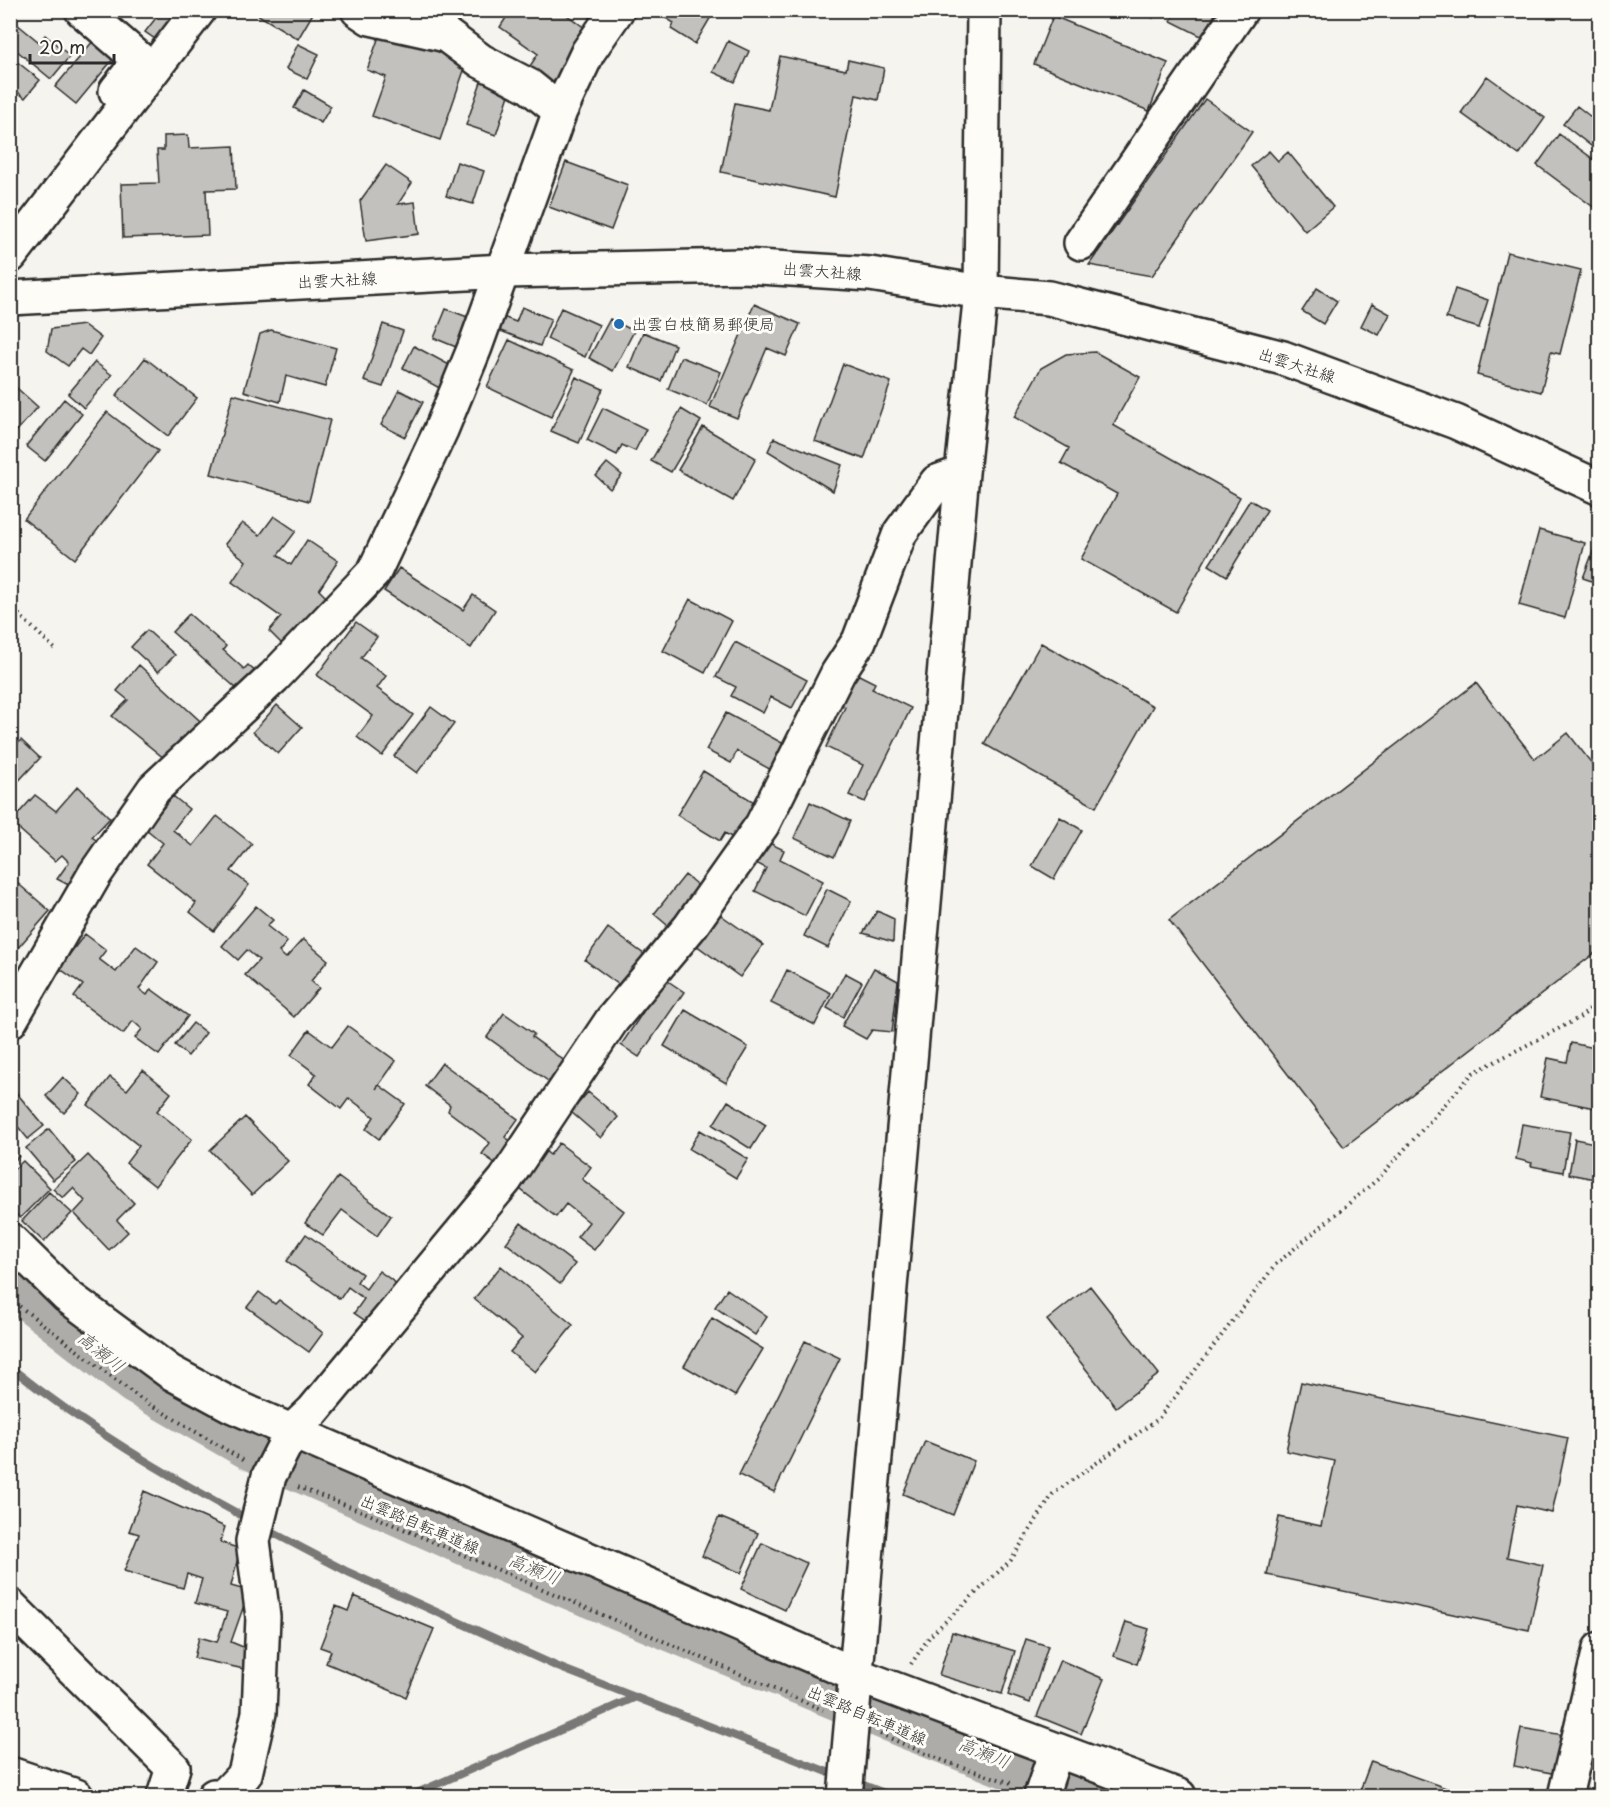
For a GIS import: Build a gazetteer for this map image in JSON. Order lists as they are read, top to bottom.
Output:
{
  "streets": {
    "street": ["出雲大社線"],
    "path": ["出雲路自転車道線"]
  },
  "water": ["高瀬川"],
  "places": ["出雲白枝簡易郵便局"],
  "scale_bar": "20 m"
}
